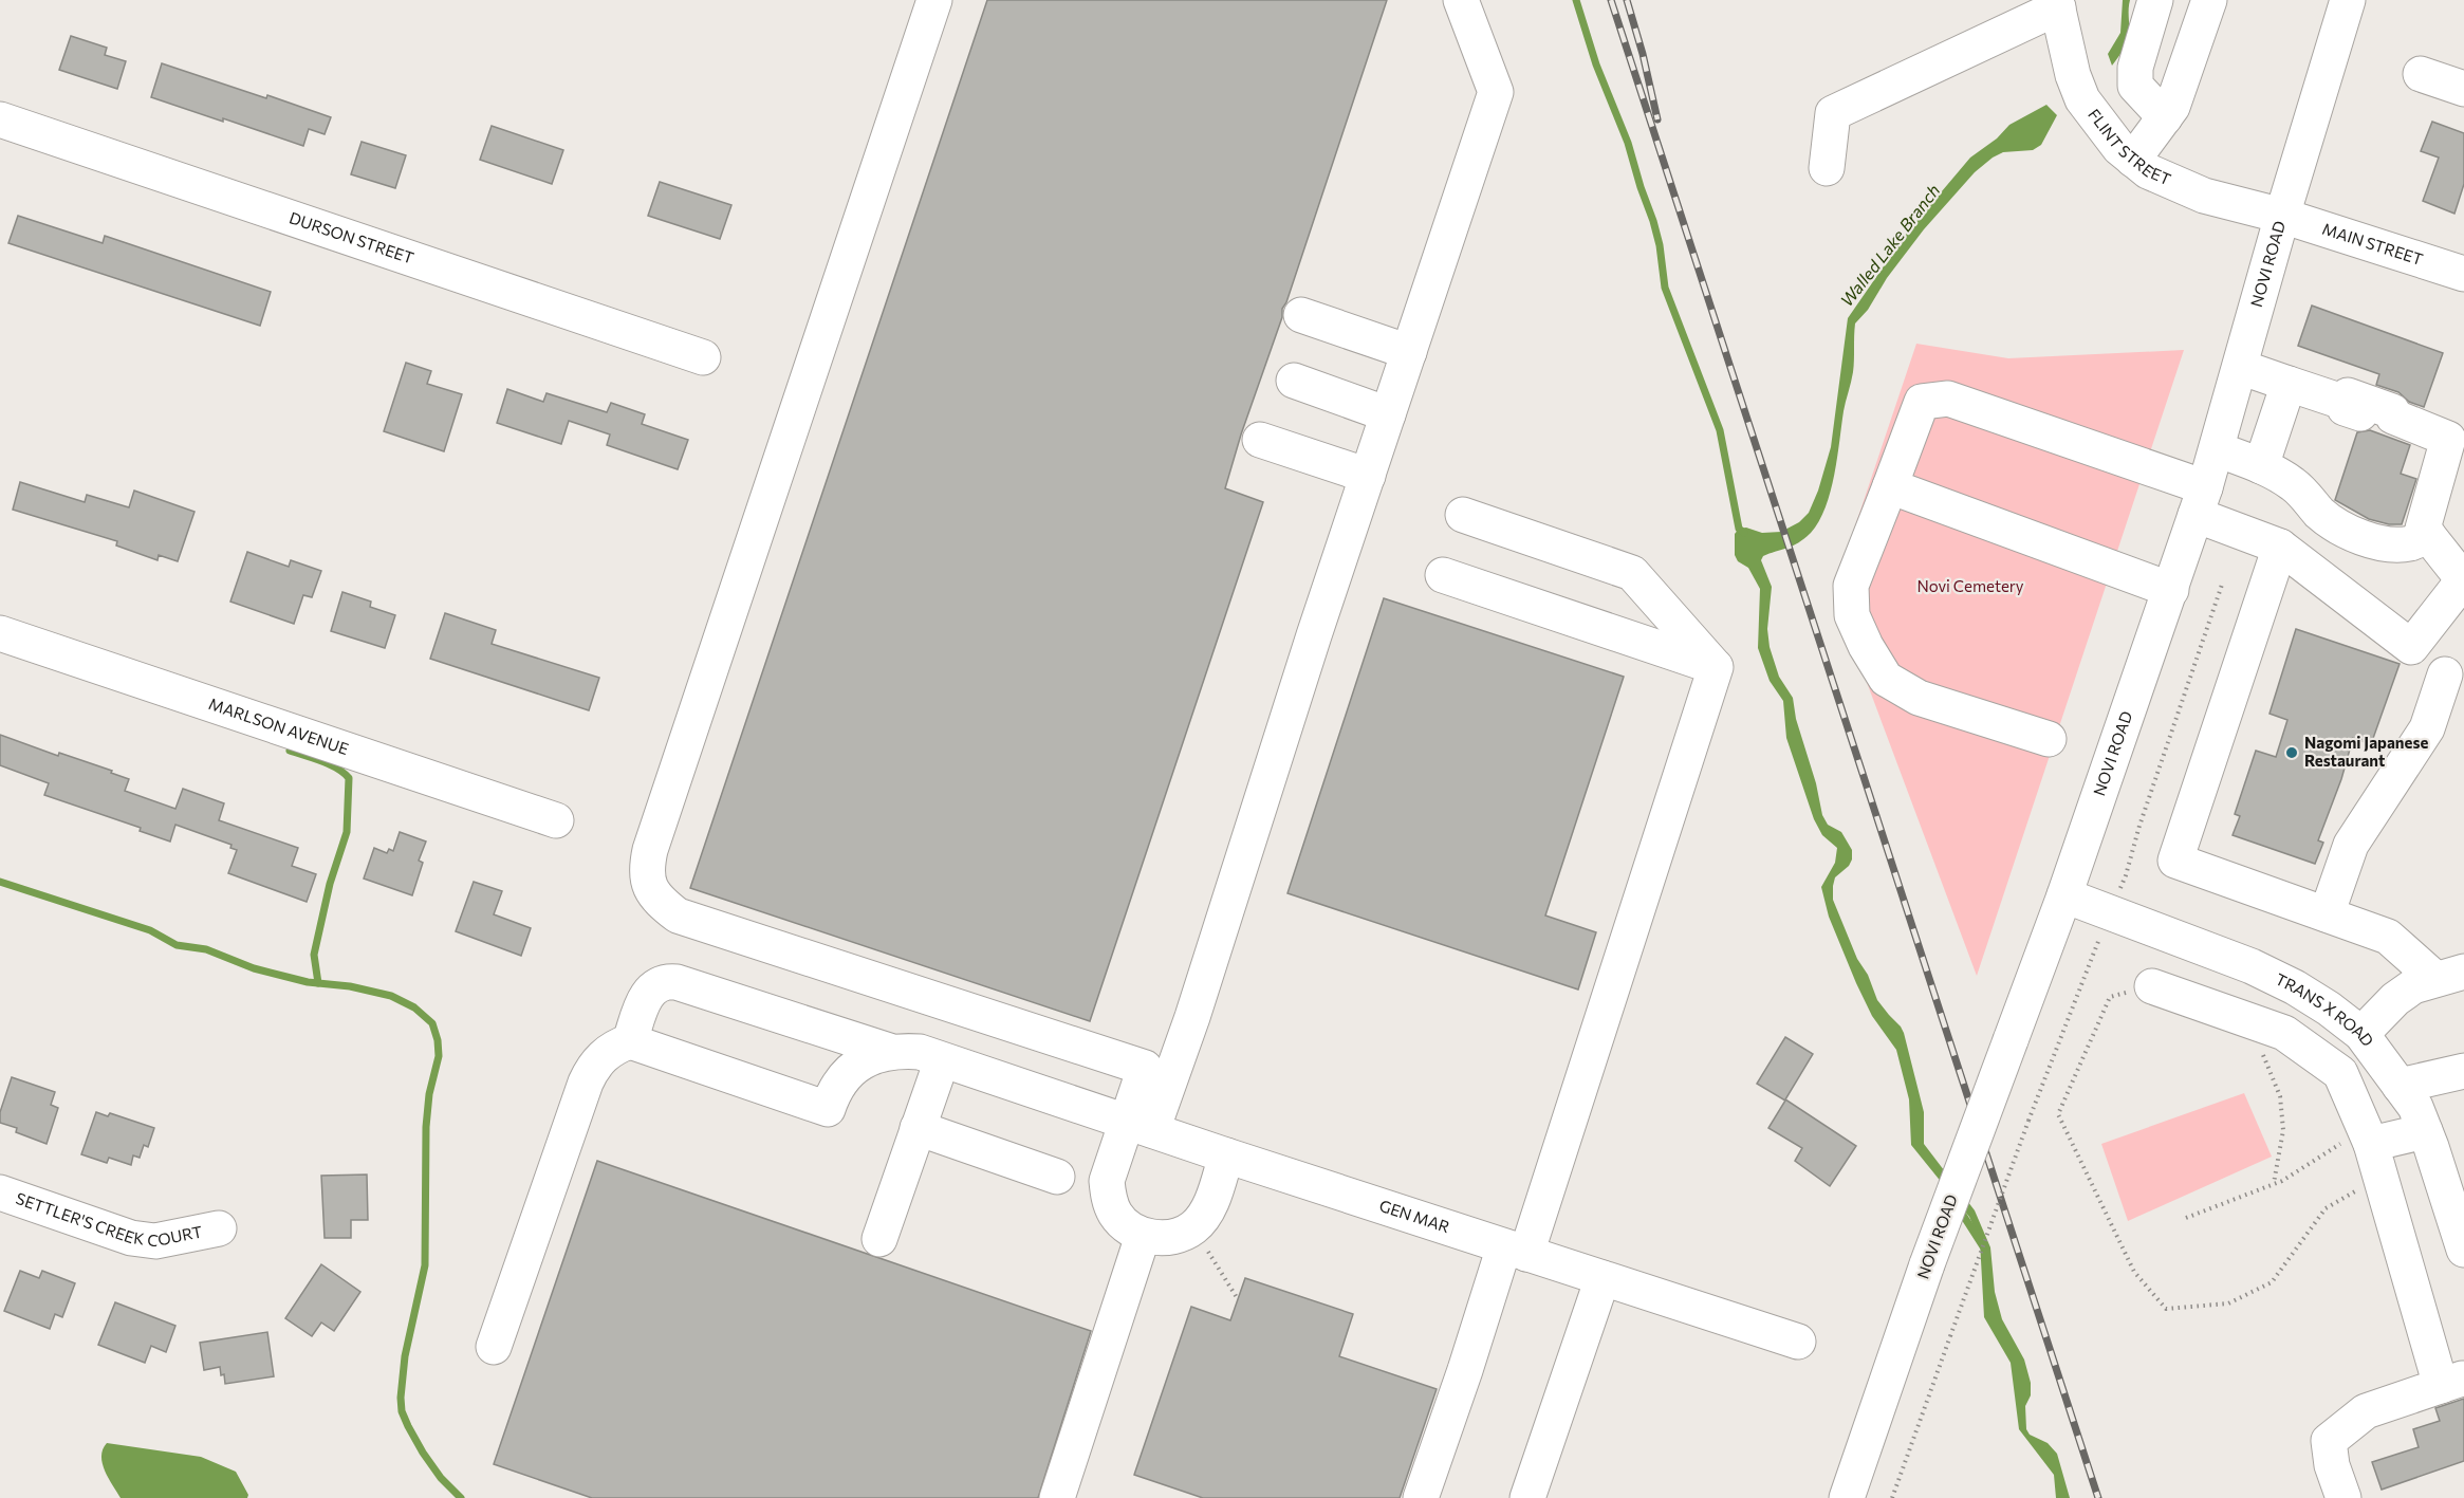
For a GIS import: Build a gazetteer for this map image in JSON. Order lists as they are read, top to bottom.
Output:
{
  "streets": {
    "street": [
      "FLINT STREET",
      "DURSON STREET",
      "MAIN STREET",
      "NOVI ROAD",
      "MARLSON AVENUE",
      "TRANS X ROAD",
      "SETTLER'S CREEK COURT",
      "GEN MAR"
    ]
  },
  "crossings": [
    ["FLINT STREET", "MAIN STREET"],
    ["FLINT STREET", "NOVI ROAD"],
    ["MAIN STREET", "NOVI ROAD"],
    ["NOVI ROAD", "TRANS X ROAD"]
  ],
  "water": ["Walled Lake Branch"],
  "parks": ["Novi Cemetery"],
  "places": ["Nagomi Japanese Restaurant"]
}
